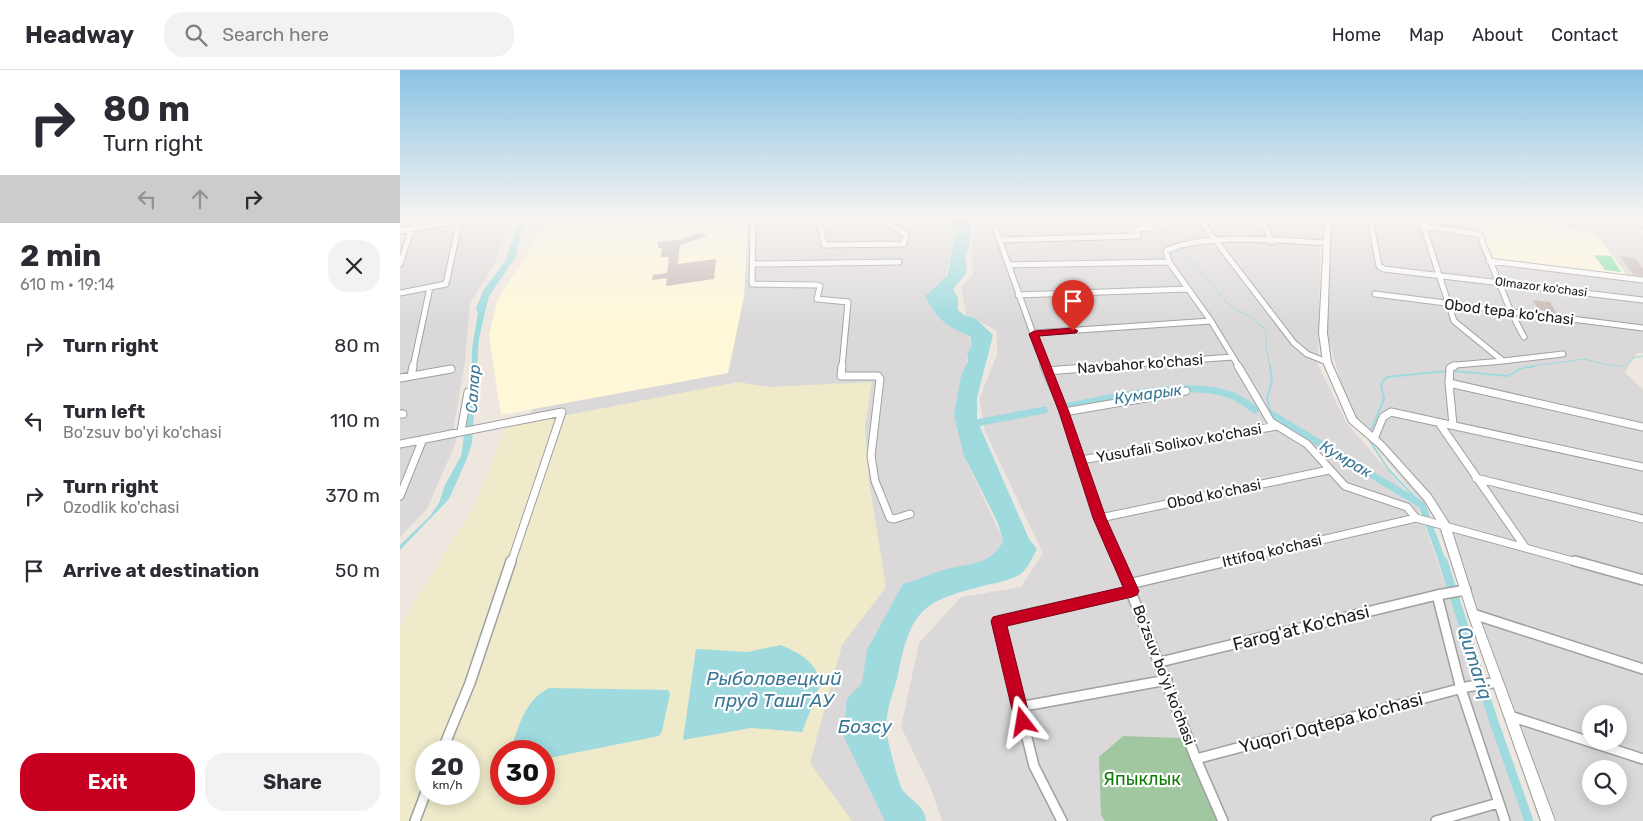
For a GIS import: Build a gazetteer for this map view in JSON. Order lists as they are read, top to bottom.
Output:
{
  "streets": {
    "street": [
      "Olmazor ko'chasi",
      "Obod tepa ko'chasi",
      "Navbahor ko'chasi",
      "Yusufali Solixov ko'chasi",
      "Obod ko'chasi",
      "Ittifoq ko'chasi",
      "Farog'at Ko'chasi",
      "Bo'zsuv bo'yi ko'chasi",
      "Yuqori Oqtepa ko'chasi"
    ]
  },
  "crossings": [
    ["Navbahor ko'chasi", "Bo'zsuv bo'yi ko'chasi"],
    ["Yusufali Solixov ko'chasi", "Bo'zsuv bo'yi ko'chasi"],
    ["Obod ko'chasi", "Bo'zsuv bo'yi ko'chasi"],
    ["Ittifoq ko'chasi", "Bo'zsuv bo'yi ko'chasi"],
    ["Farog'at Ko'chasi", "Bo'zsuv bo'yi ko'chasi"],
    ["Bo'zsuv bo'yi ko'chasi", "Yuqori Oqtepa ko'chasi"]
  ],
  "water": [
    "Салар",
    "Кумарык",
    "Кумрак",
    "Qumariq",
    "Рыболовецкий пруд ТашГАУ",
    "Бозсу"
  ],
  "parks": ["Япыклык"],
  "page": {
    "header": "Headway",
    "search": "Search here",
    "nav": [
      "Home",
      "Map",
      "About",
      "Contact"
    ],
    "turn": ["80 m", "Turn right"],
    "heading": ["2 min", "610 m · 19:14"],
    "list": [
      {
        "name": "Turn right",
        "value": "80 m"
      },
      {
        "name": "Turn left",
        "note": "Bo'zsuv bo'yi ko'chasi",
        "value": "110 m"
      },
      {
        "name": "Turn right",
        "note": "Ozodlik ko'chasi",
        "value": "370 m"
      },
      {
        "name": "Arrive at destination",
        "value": "50 m"
      }
    ],
    "speed": "20 km/h",
    "limit": "30",
    "buttons": ["Exit", "Share"]
  }
}
